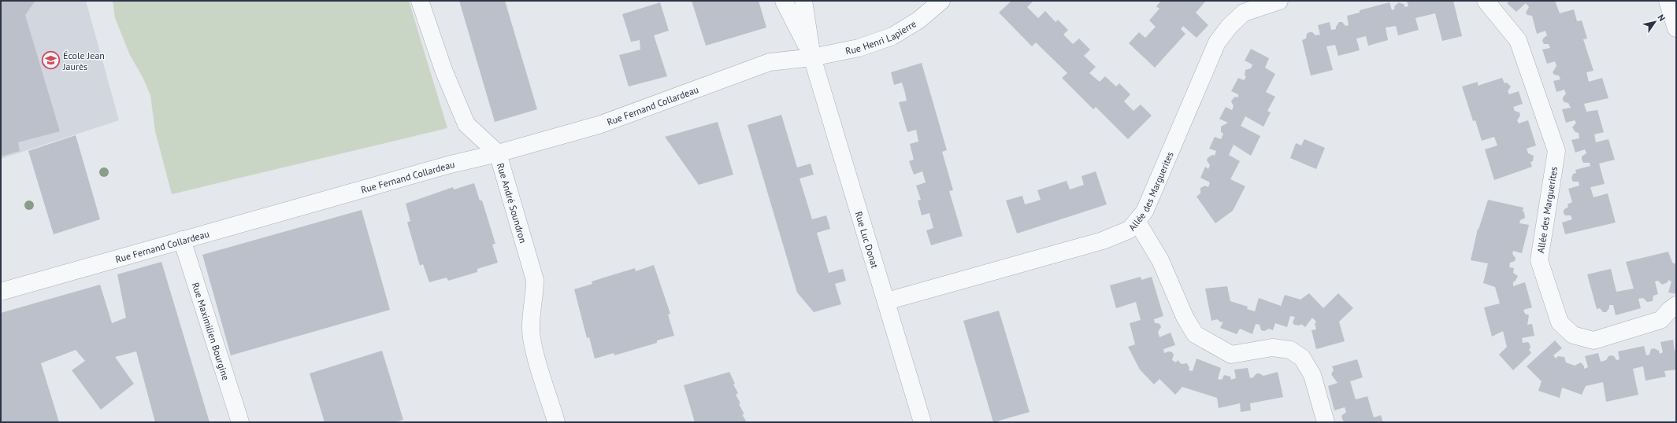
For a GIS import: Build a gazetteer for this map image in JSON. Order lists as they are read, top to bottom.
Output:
{
  "streets": {
    "street": [
      "Rue Henri Lapierre",
      "Rue Fernand Collardeau",
      "Allée des Marguerites",
      "Rue André Soundron",
      "Rue Luc Donat",
      "Rue Maximilien Bourgine"
    ]
  },
  "crossings": [
    ["Rue Henri Lapierre", "Rue Fernand Collardeau"],
    ["Rue Henri Lapierre", "Rue Luc Donat"],
    ["Rue Fernand Collardeau", "Rue André Soundron"],
    ["Rue Fernand Collardeau", "Rue Luc Donat"],
    ["Rue Fernand Collardeau", "Rue Maximilien Bourgine"],
    ["Allée des Marguerites", "Rue Luc Donat"]
  ],
  "places": {
    "school or university": ["École Jean Jaurès"]
  },
  "north": "top right"
}
